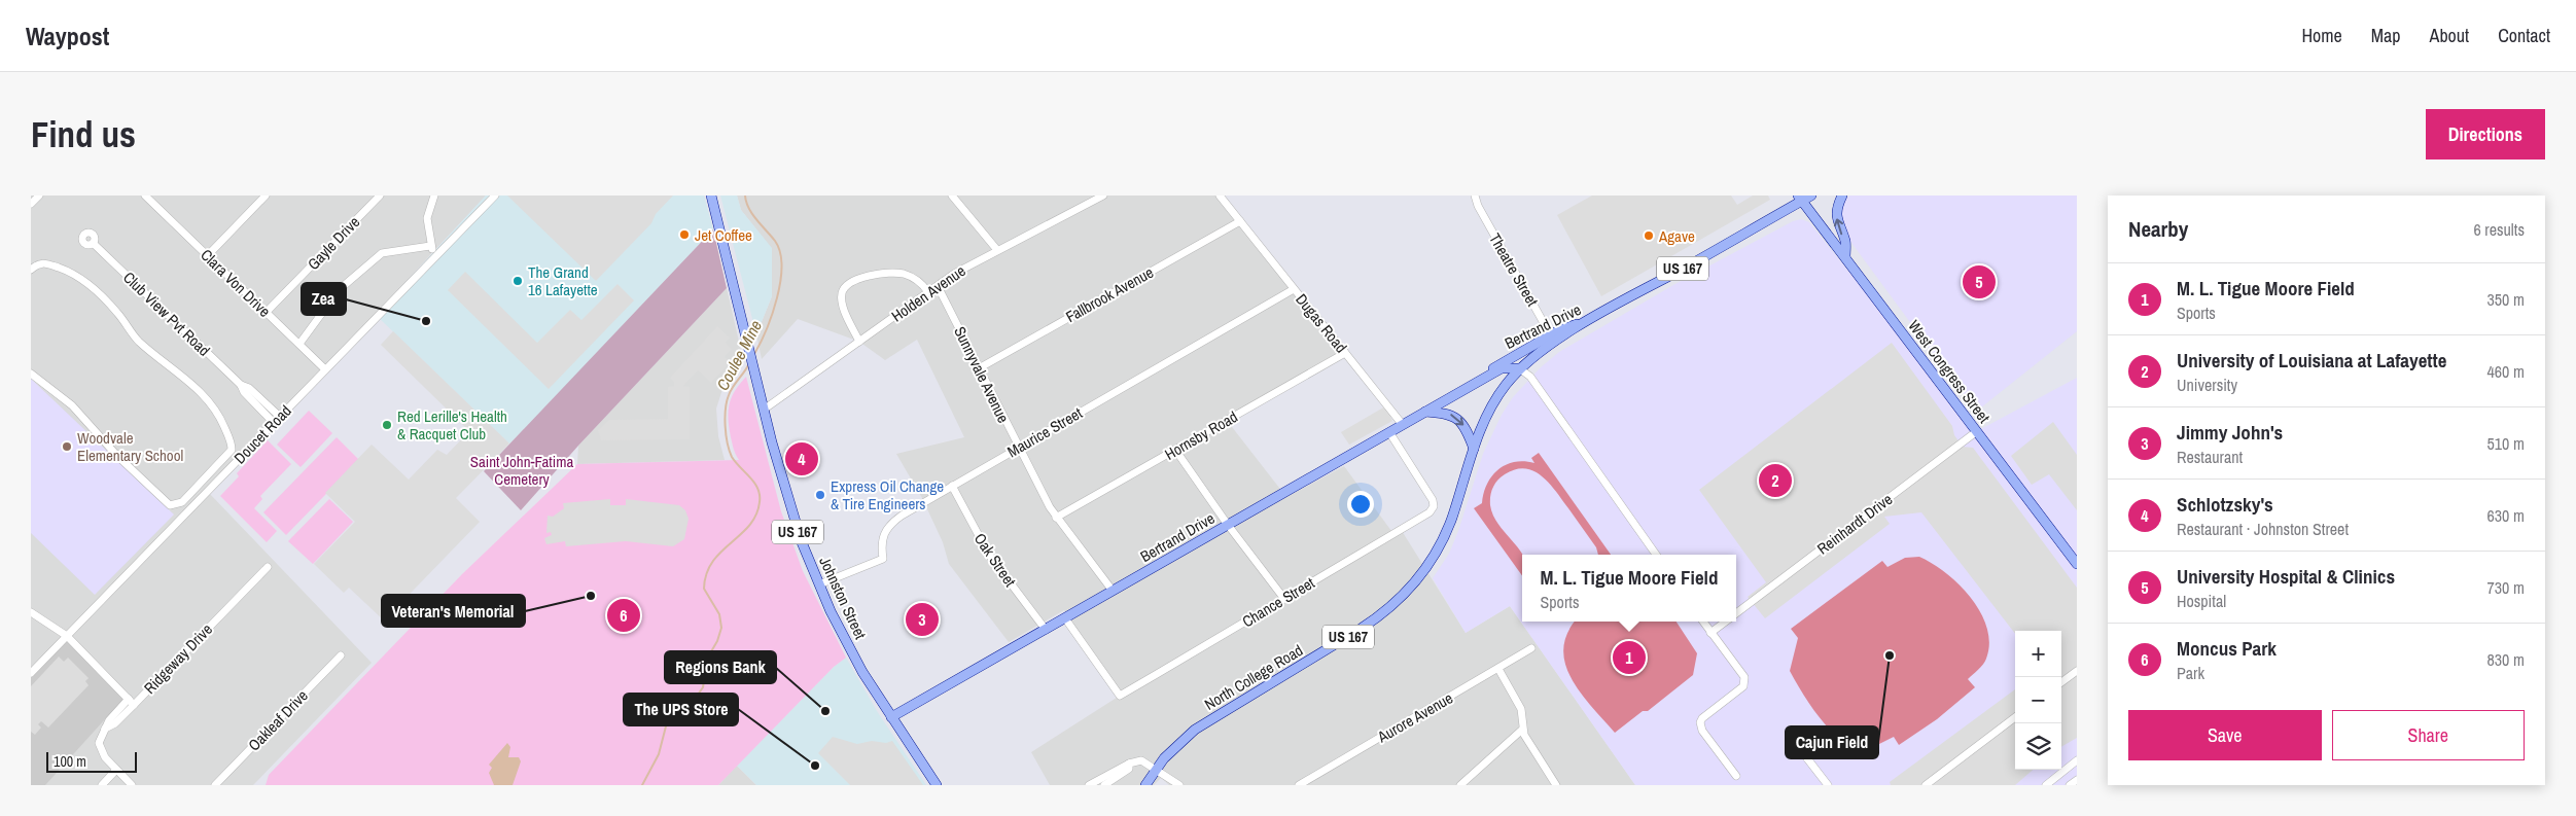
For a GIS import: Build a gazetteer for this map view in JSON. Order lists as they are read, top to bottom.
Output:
{
  "streets": {
    "main road": [
      "US 167",
      "Bertrand Drive",
      "West Congress Street",
      "Johnston Street",
      "North College Road"
    ],
    "street": [
      "Gayle Drive",
      "Theatre Street",
      "Clara Von Drive",
      "Holden Avenue",
      "Fallbrook Avenue",
      "Club View Pvt Road",
      "Dugas Road",
      "Sunnyvale Avenue",
      "Maurice Street",
      "Doucet Road",
      "Hornsby Road",
      "Reinhardt Drive",
      "Oak Street",
      "Chance Street",
      "Ridgeway Drive",
      "Aurore Avenue",
      "Oakleaf Drive"
    ]
  },
  "crossings": [
    ["Gayle Drive", "Clara Von Drive"],
    ["Theatre Street", "Bertrand Drive"],
    ["Clara Von Drive", "Doucet Road"],
    ["Holden Avenue", "Sunnyvale Avenue"],
    ["Holden Avenue", "Johnston Street"],
    ["Fallbrook Avenue", "Dugas Road"],
    ["Fallbrook Avenue", "Sunnyvale Avenue"],
    ["Club View Pvt Road", "Doucet Road"],
    ["Dugas Road", "Bertrand Drive"],
    ["Dugas Road", "Maurice Street"],
    ["Dugas Road", "Hornsby Road"],
    ["Bertrand Drive", "West Congress Street"],
    ["Bertrand Drive", "Sunnyvale Avenue"],
    ["Bertrand Drive", "Oak Street"],
    ["Bertrand Drive", "Johnston Street"],
    ["Bertrand Drive", "Chance Street"],
    ["Bertrand Drive", "North College Road"],
    ["West Congress Street", "Reinhardt Drive"],
    ["Sunnyvale Avenue", "Maurice Street"],
    ["Sunnyvale Avenue", "Hornsby Road"],
    ["Maurice Street", "Oak Street"],
    ["Maurice Street", "Johnston Street"],
    ["Doucet Road", "Ridgeway Drive"]
  ],
  "water": ["Coulee Mine"],
  "parks": ["Saint John-Fatima Cemetery"],
  "places": [
    "Jet Coffee",
    "Agave",
    "The Grand 16 Lafayette",
    "Zea",
    "Red Lerille's Health & Racquet Club",
    "Woodvale Elementary School",
    "Express Oil Change & Tire Engineers",
    "Veteran's Memorial",
    "Cajun Field",
    "Regions Bank",
    "The UPS Store"
  ],
  "scale_bar": "100 m",
  "page": {
    "header": "Waypost",
    "nav": [
      "Home",
      "Map",
      "About",
      "Contact"
    ],
    "buttons": [
      "Directions",
      ["Save", "Share"]
    ],
    "title": "Find us",
    "heading": ["Nearby", "6 results"],
    "list": [
      {
        "mark": "1",
        "name": "M. L. Tigue Moore Field",
        "note": "Sports",
        "value": "350 m"
      },
      {
        "mark": "2",
        "name": "University of Louisiana at Lafayette",
        "note": "University",
        "value": "460 m"
      },
      {
        "mark": "3",
        "name": "Jimmy John's",
        "note": "Restaurant",
        "value": "510 m"
      },
      {
        "mark": "4",
        "name": "Schlotzsky's",
        "note": "Restaurant · Johnston Street",
        "value": "630 m"
      },
      {
        "mark": "5",
        "name": "University Hospital & Clinics",
        "note": "Hospital",
        "value": "730 m"
      },
      {
        "mark": "6",
        "name": "Moncus Park",
        "note": "Park",
        "value": "830 m"
      }
    ],
    "pins": [
      "5",
      "4",
      "2",
      "6",
      "3",
      "1"
    ],
    "popup": ["M. L. Tigue Moore Field", "Sports"],
    "map_buttons": ["+", "−"],
    "scale": "100 m"
  }
}
